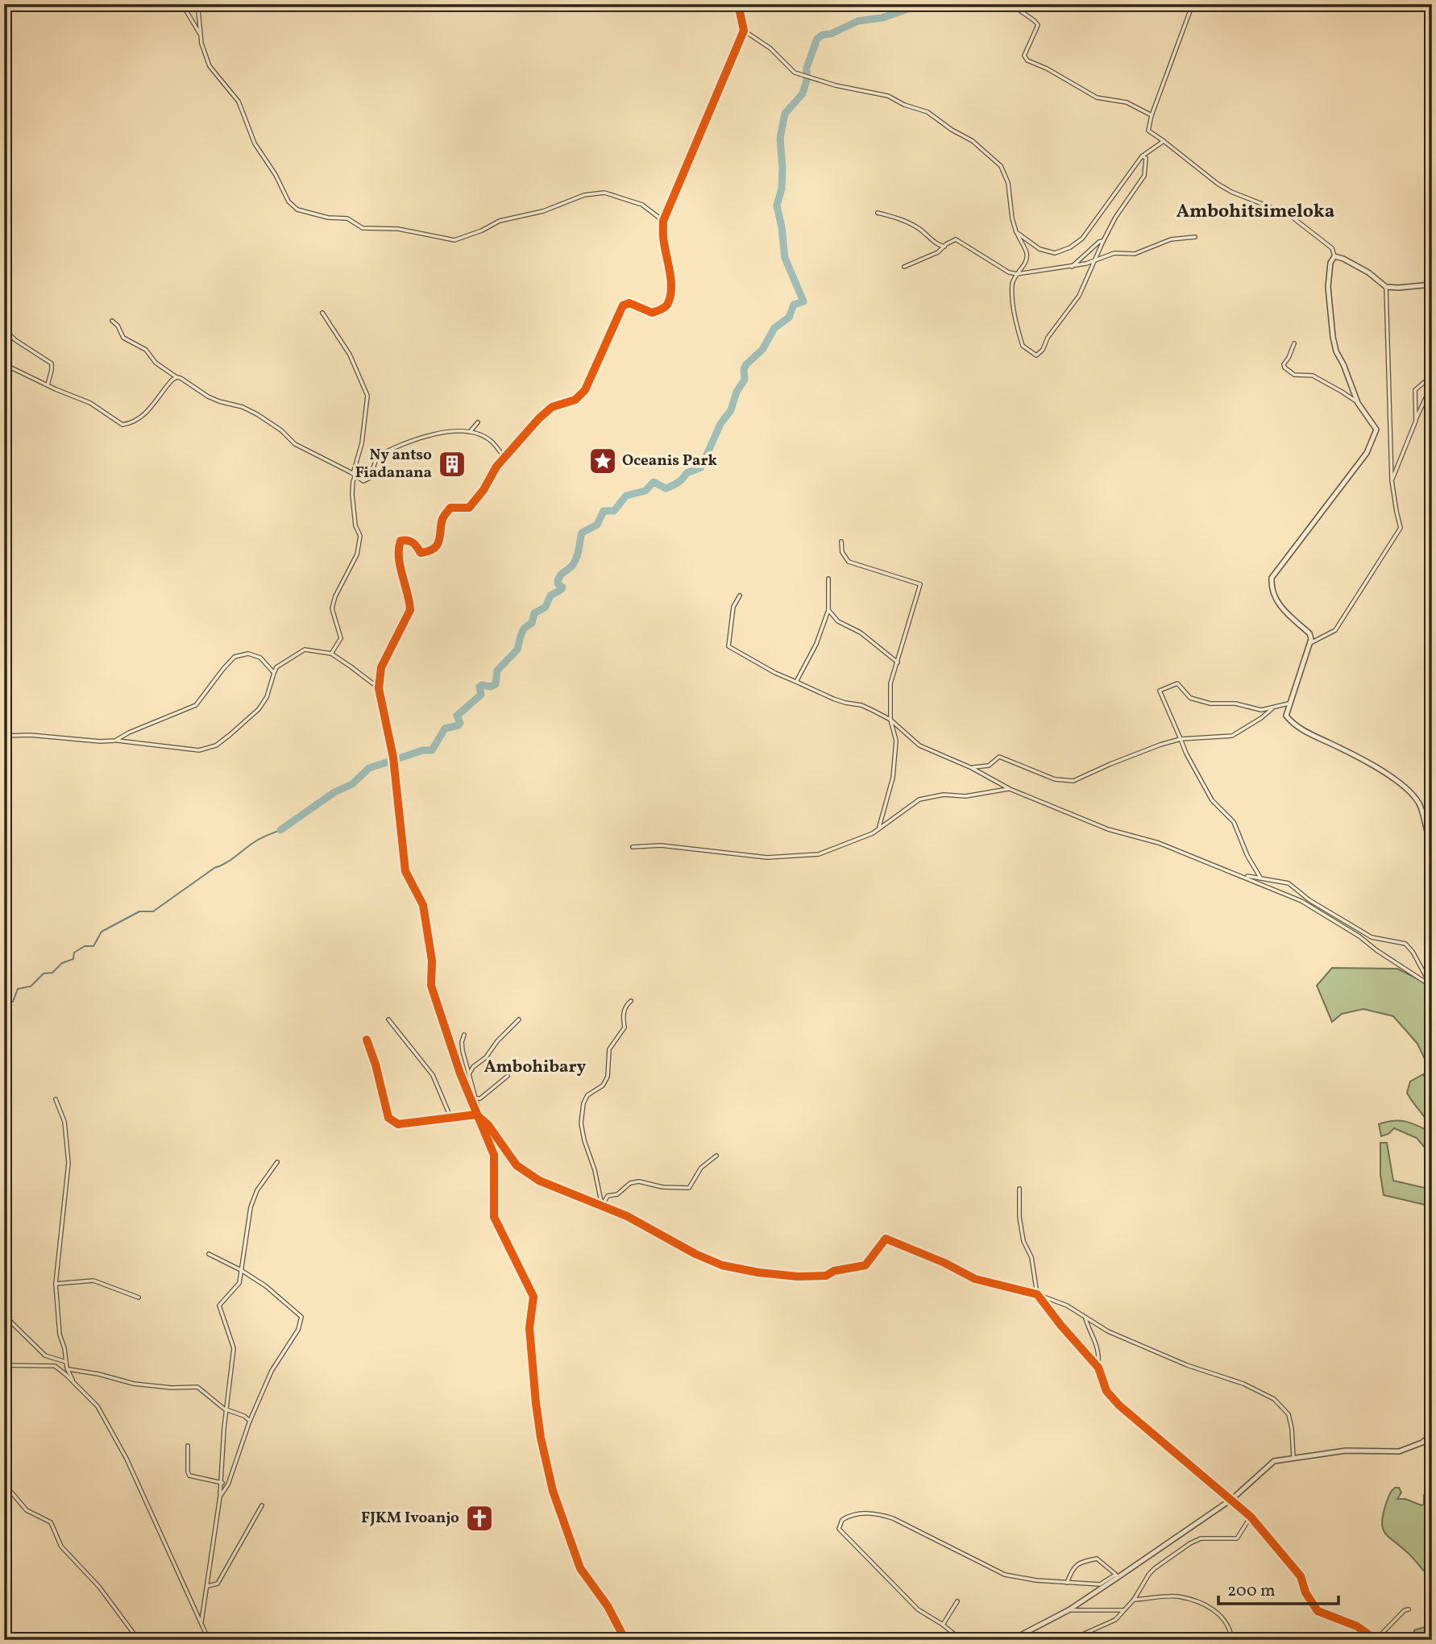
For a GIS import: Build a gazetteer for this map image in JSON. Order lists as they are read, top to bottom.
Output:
{
  "districts": ["Ambohitsimeloka", "Ambohibary"],
  "places": {
    "place": ["Oceanis Park"],
    "building": ["Ny antso Fiadanana"],
    "church": ["FJKM Ivoanjo"]
  },
  "scale_bar": "200 m"
}
